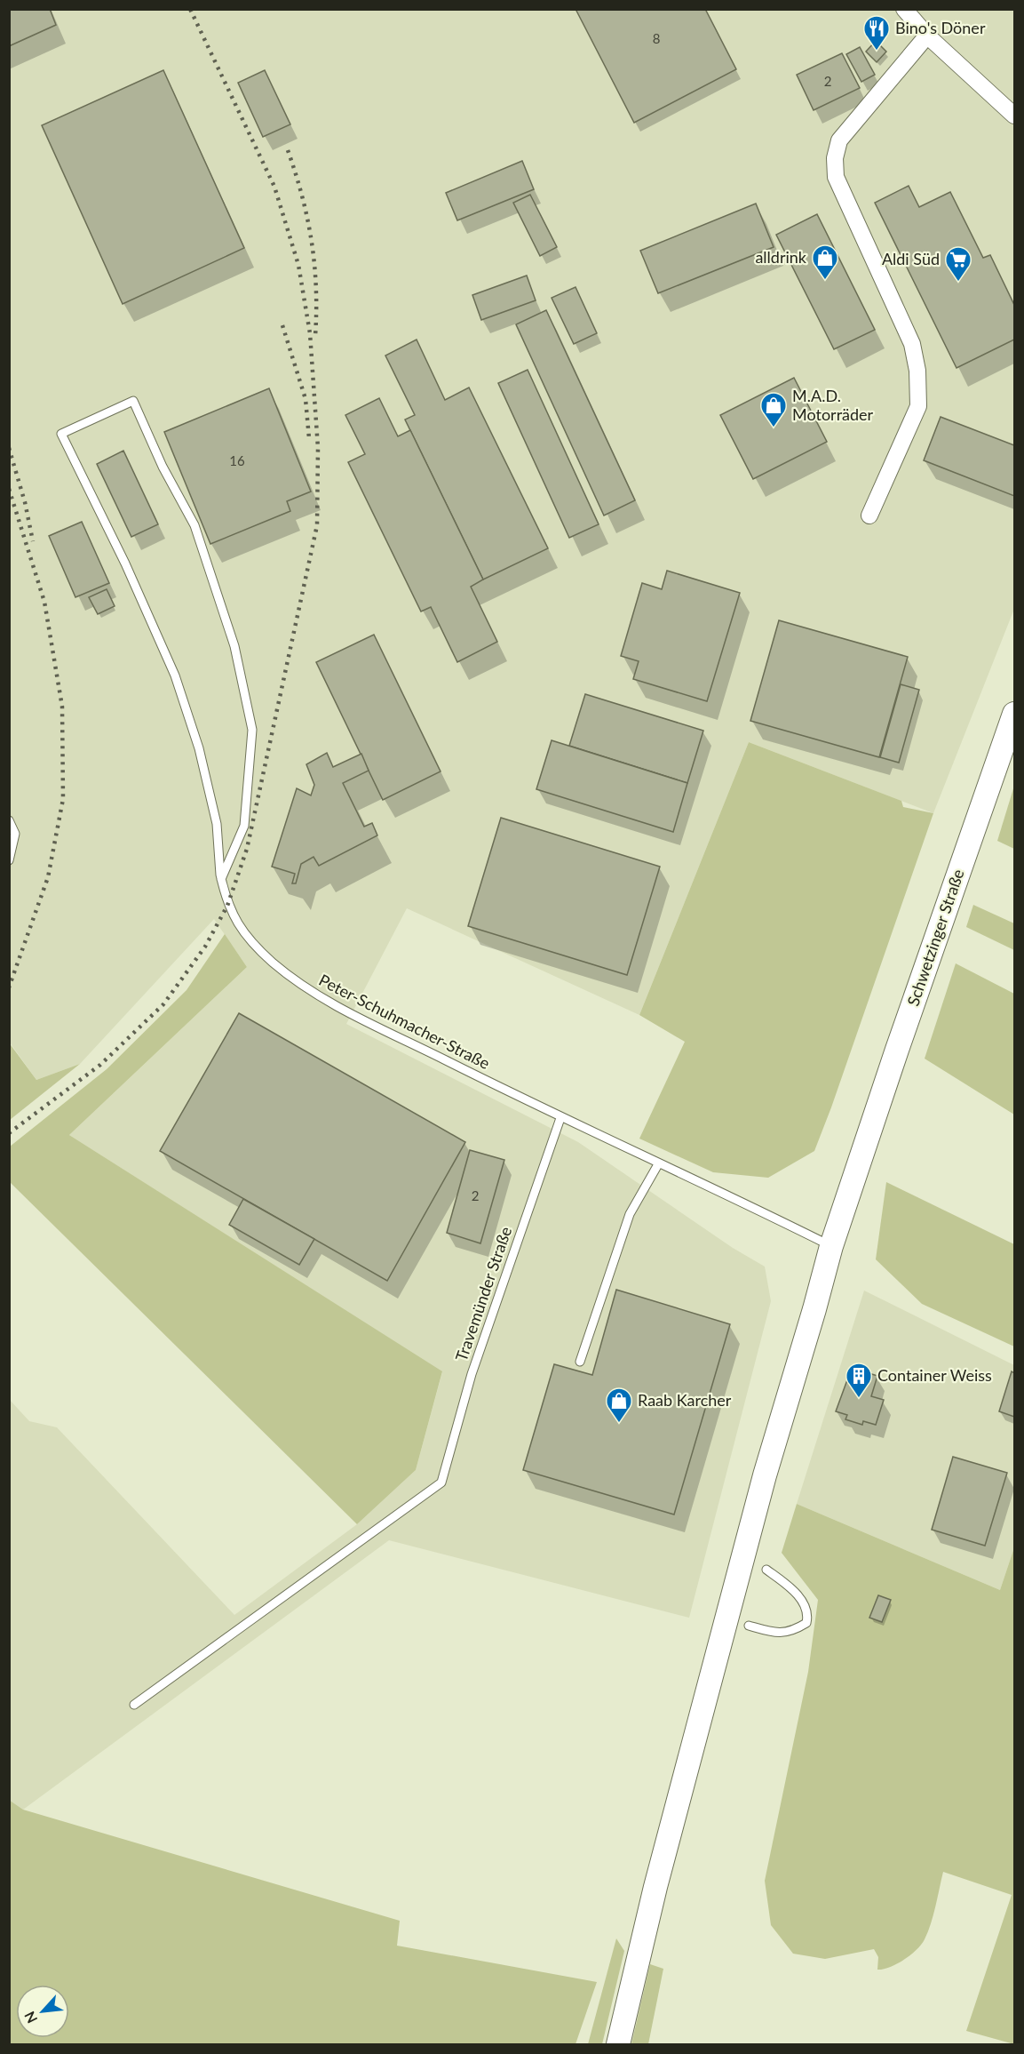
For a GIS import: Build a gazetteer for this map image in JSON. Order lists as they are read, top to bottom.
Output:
{
  "streets": {
    "main road": ["Schwetzinger Straße"],
    "lane": ["Peter-Schuhmacher-Straße", "Travemünder Straße"]
  },
  "crossings": [
    ["Schwetzinger Straße", "Peter-Schuhmacher-Straße"],
    ["Peter-Schuhmacher-Straße", "Travemünder Straße"]
  ],
  "places": {
    "restaurant": ["Bino's Döner"],
    "shop": ["alldrink", "M.A.D. Motorräder", "Raab Karcher"],
    "supermarket": ["Aldi Süd"],
    "building": ["Container Weiss"]
  },
  "house_numbers": [
    "8",
    "2",
    "16",
    "2"
  ],
  "north": "bottom left"
}
